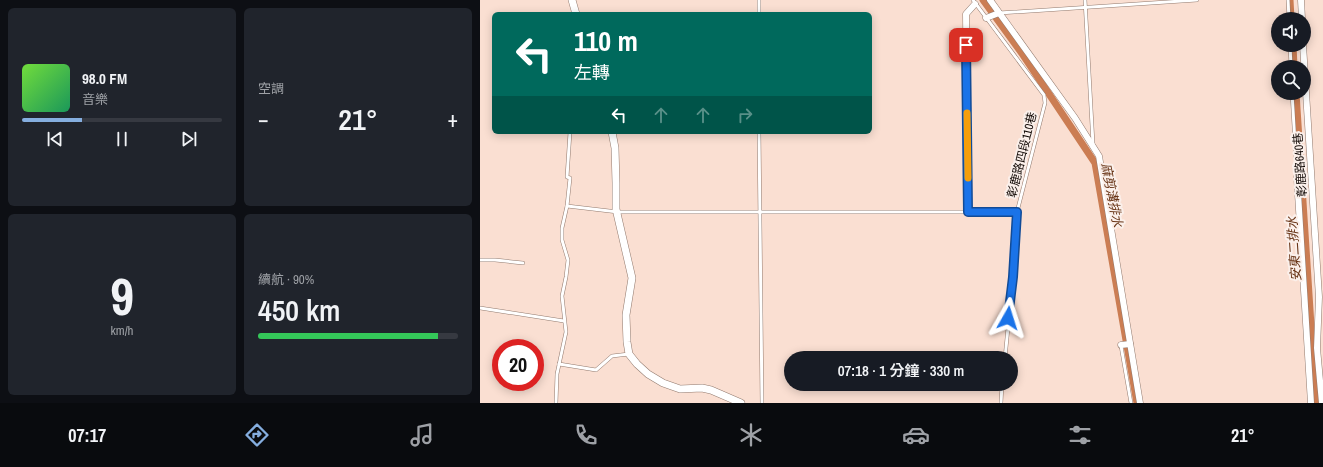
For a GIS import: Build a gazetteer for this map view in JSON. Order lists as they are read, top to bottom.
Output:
{
  "streets": {
    "street": ["彰鹿路640巷"],
    "lane": ["彰鹿路四段110巷"]
  },
  "water": ["麻剪溝排水", "安東二排水"],
  "page": {
    "tile": [
      "空調",
      ["9", "km/h"],
      ["續航 · 90%", "450 km"]
    ],
    "turn": ["110 m", "左轉"],
    "song": ["98.0 FM", "音樂"],
    "heat": ["−", "21°", "+"],
    "limit": "20",
    "trip": "07:18 · 1 分鐘 · 330 m",
    "tabs": ["07:17", "21°"]
  }
}
